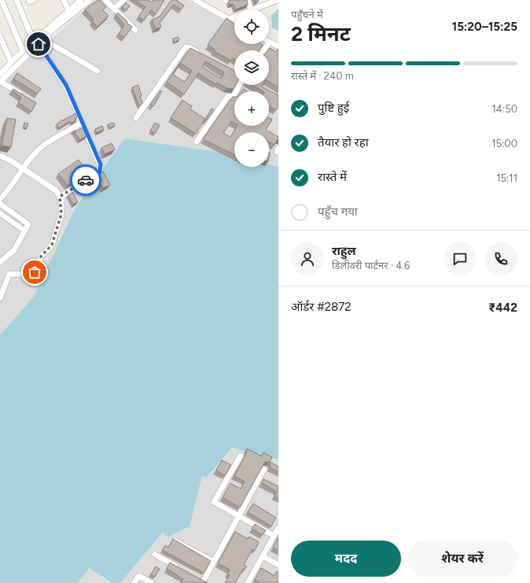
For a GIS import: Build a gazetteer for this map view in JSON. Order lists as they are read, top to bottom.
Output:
{
  "page": {
    "heading": ["2 मिनट", "पहुँचने में", "15:20–15:25"],
    "panel": [
      "राहुल",
      "डिलीवरी पार्टनर · 4.6",
      "ऑर्डर #2872",
      "₹442"
    ],
    "map_buttons": ["+", "−"],
    "bar": "रास्ते में · 240 m",
    "list": [
      ["पुष्टि हुई", "14:50"],
      ["तैयार हो रहा", "15:00"],
      ["रास्ते में", "15:11"],
      "पहुँच गया"
    ],
    "buttons": ["मदद", "शेयर करें"]
  }
}
